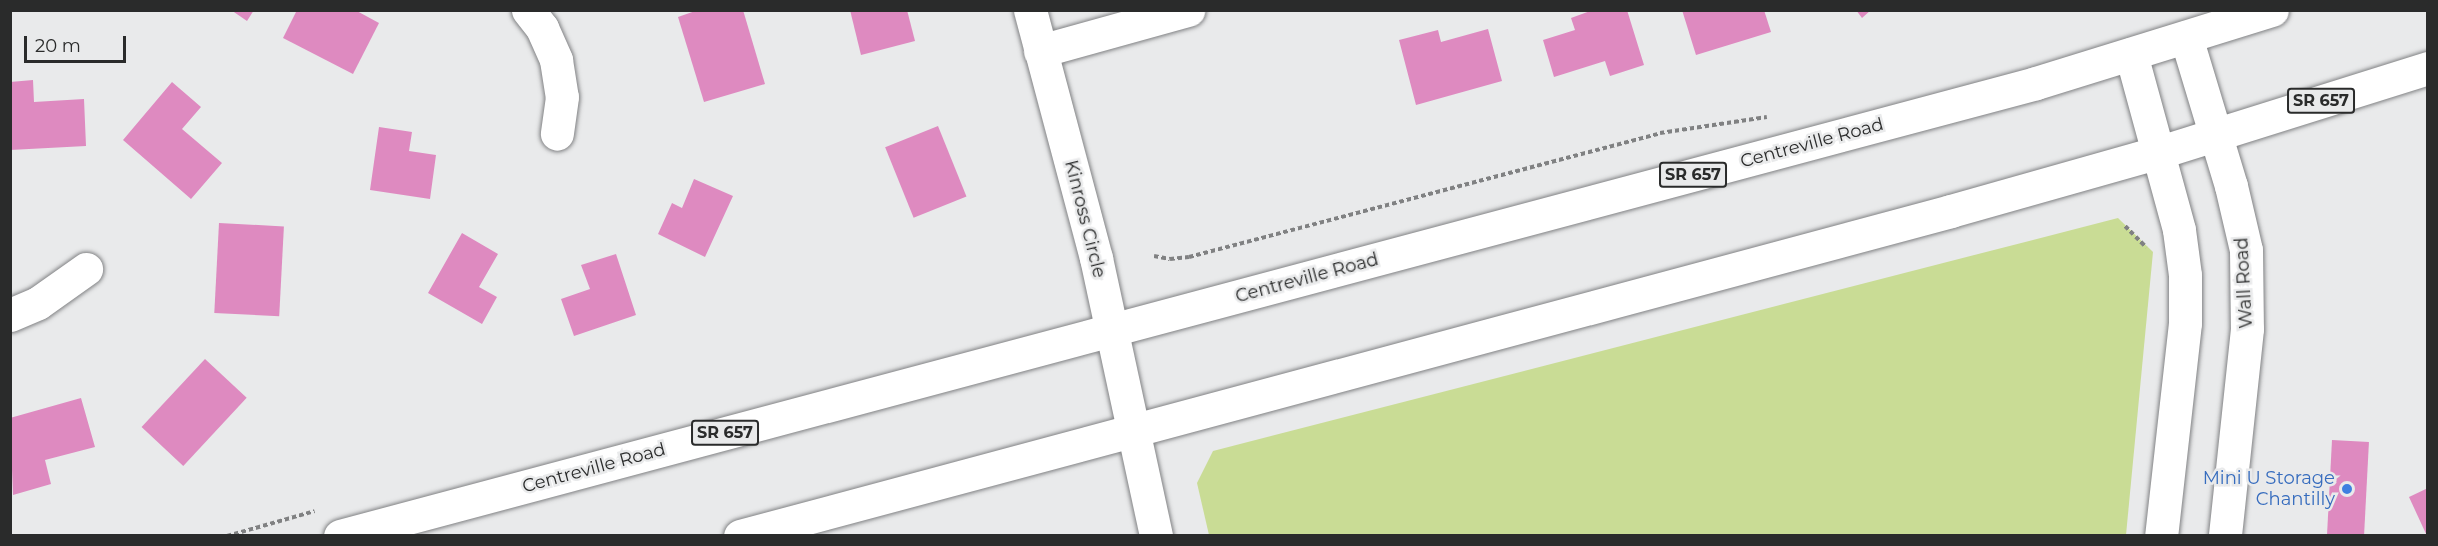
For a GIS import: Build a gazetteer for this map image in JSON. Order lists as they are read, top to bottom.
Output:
{
  "streets": {
    "main road": [
      "SR 657",
      "Centreville Road",
      "Kinross Circle",
      "Wall Road"
    ]
  },
  "crossings": [
    ["SR 657", "Kinross Circle"],
    ["SR 657", "Wall Road"],
    ["Centreville Road", "Kinross Circle"],
    ["Centreville Road", "Wall Road"]
  ],
  "places": ["Mini U Storage Chantilly"],
  "scale_bar": "20 m"
}
